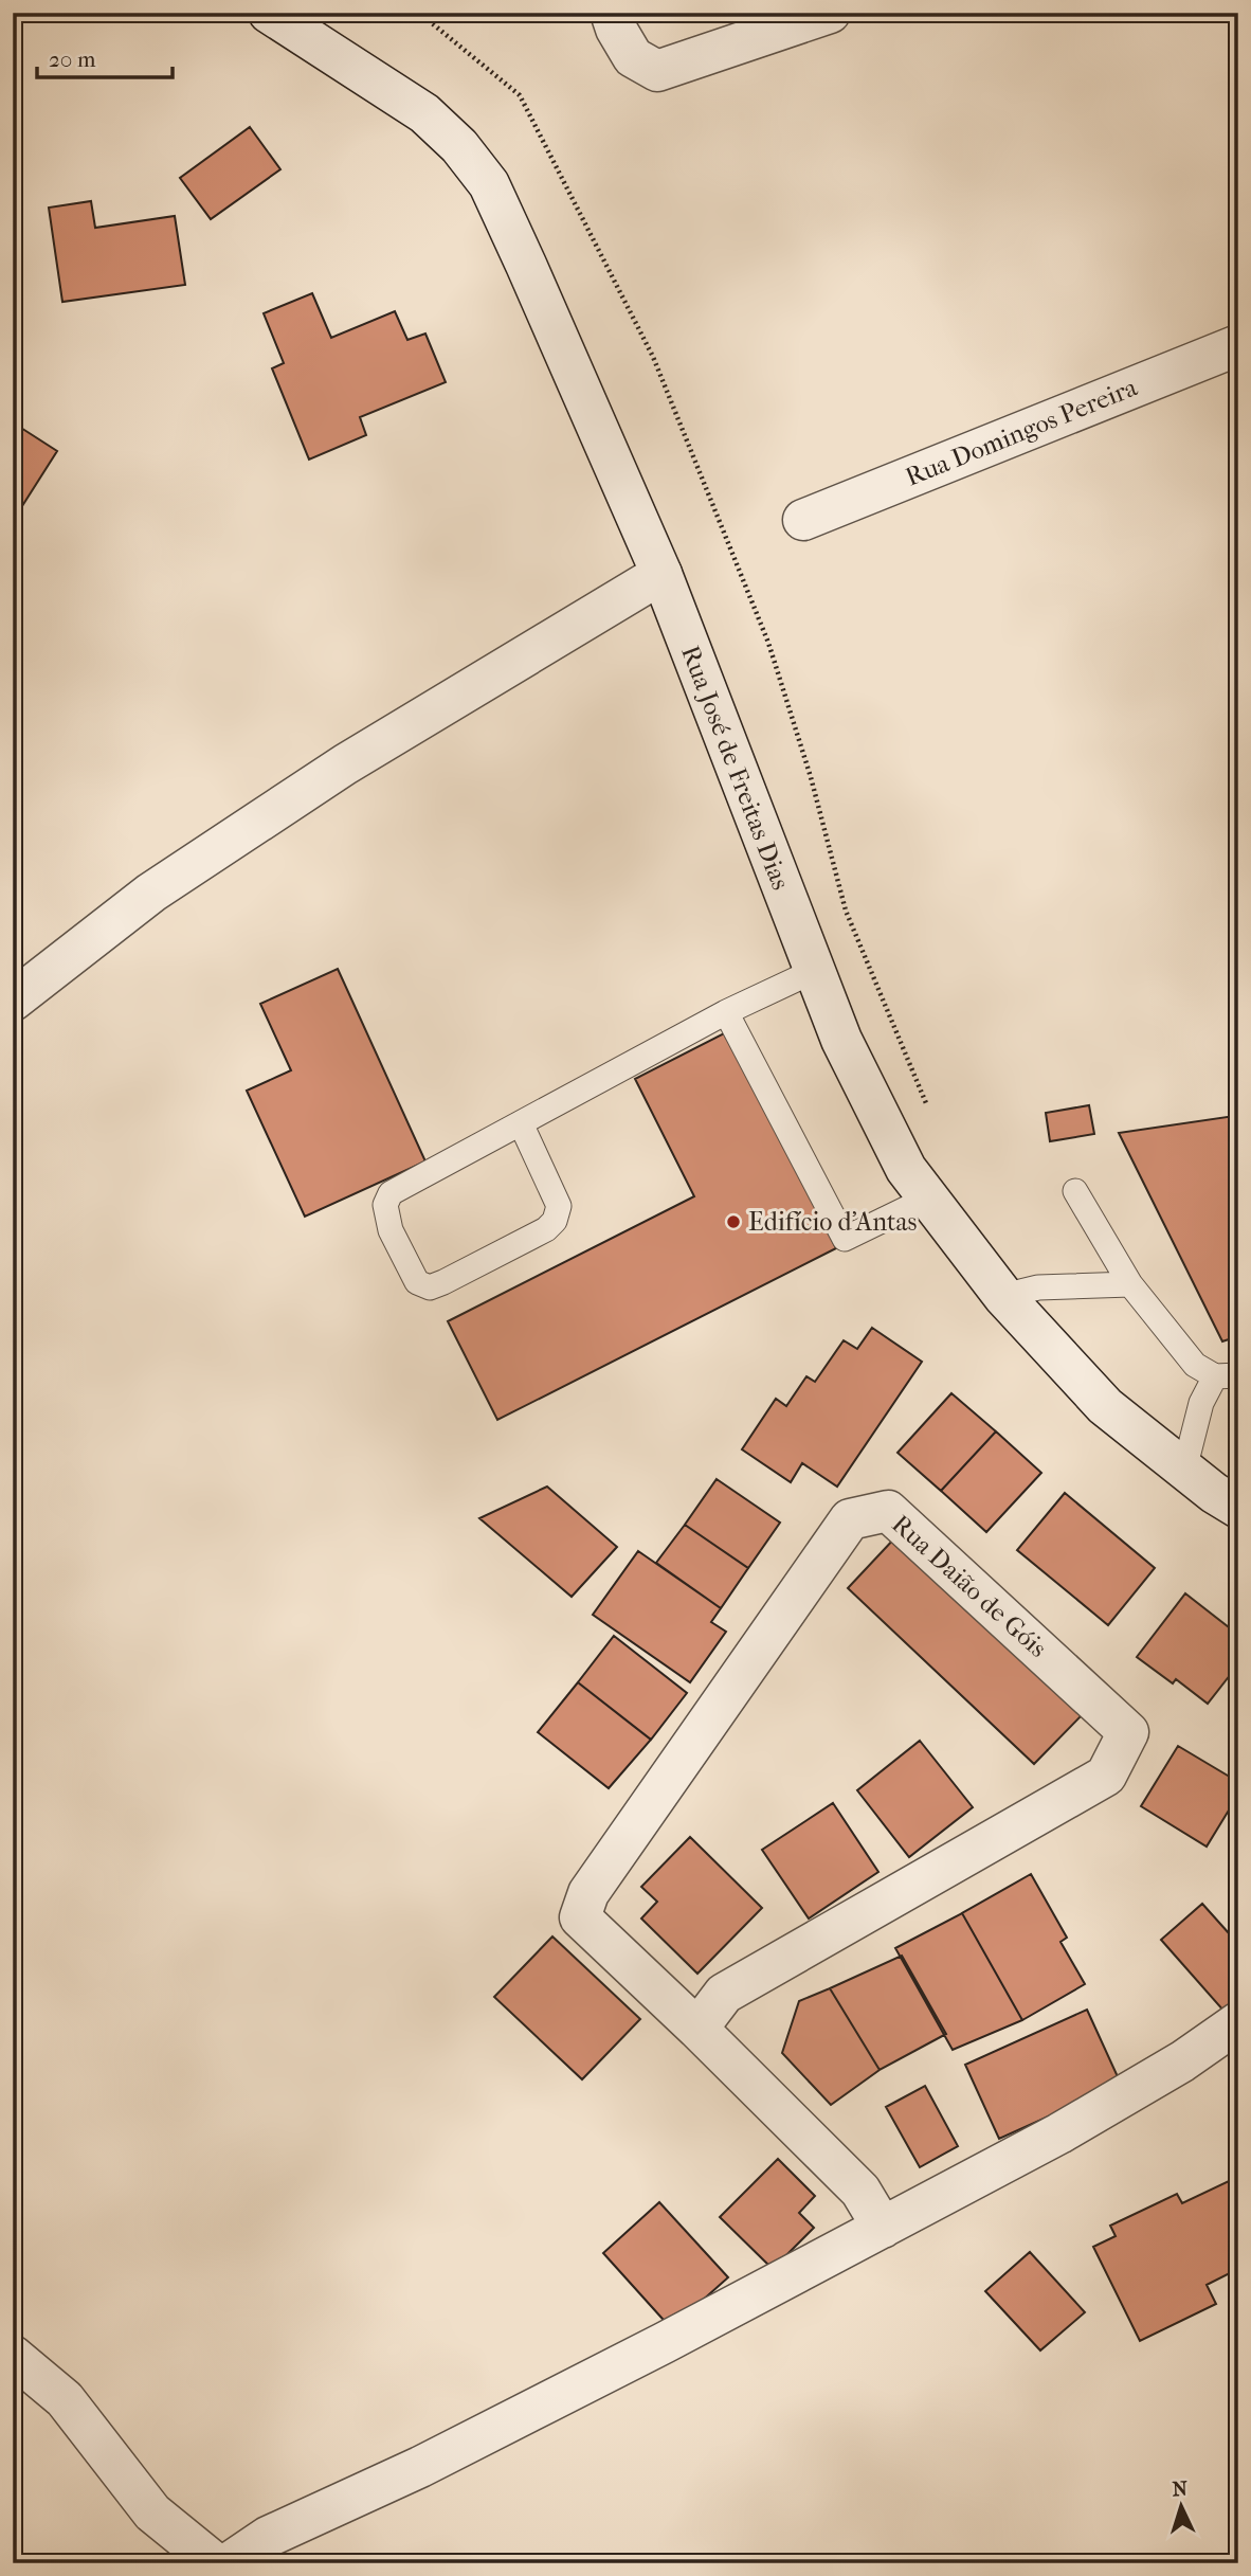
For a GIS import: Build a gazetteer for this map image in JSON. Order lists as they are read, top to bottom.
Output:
{
  "streets": {
    "street": ["Rua Domingos Pereira", "Rua José de Freitas Dias", "Rua Daião de Góis"]
  },
  "places": ["Edifício d'Antas"],
  "scale_bar": "20 m",
  "north": "top"
}
